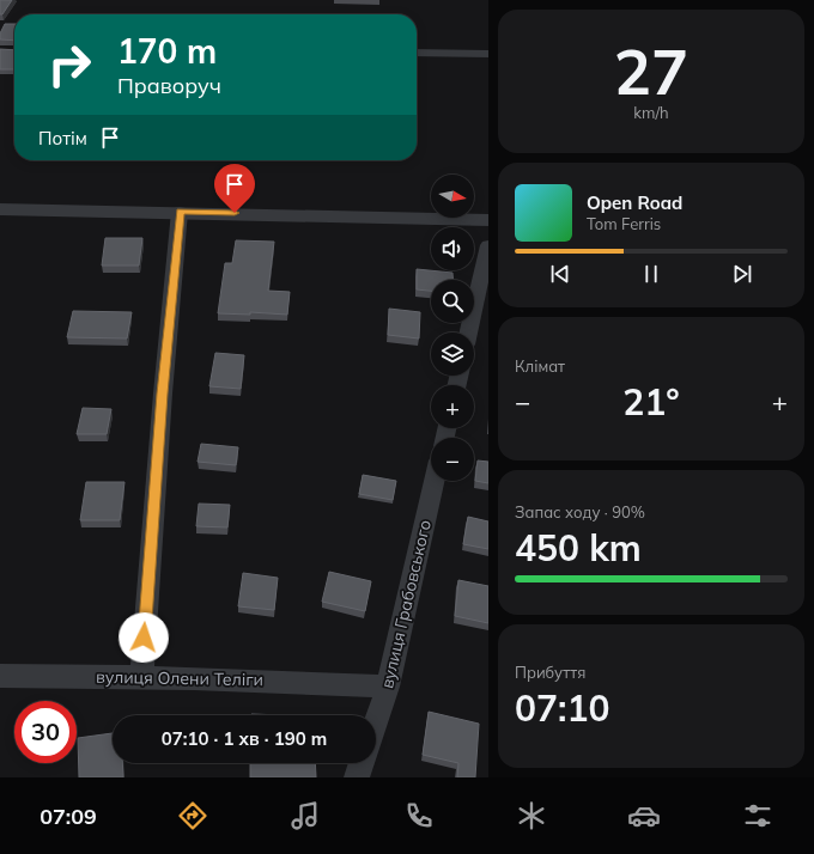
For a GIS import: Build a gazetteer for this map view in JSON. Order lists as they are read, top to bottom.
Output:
{
  "streets": {
    "street": ["вулиця Грабовського", "вулиця Олени Теліги"]
  },
  "crossings": [
    ["вулиця Грабовського", "вулиця Олени Теліги"]
  ],
  "north": "right",
  "page": {
    "tile": [
      ["27", "km/h"],
      "Клімат",
      ["Запас ходу · 90%", "450 km"],
      ["Прибуття", "07:10"]
    ],
    "turn": ["170 m", "Праворуч"],
    "then": "Потім",
    "map_buttons": ["+", "−"],
    "song": ["Open Road", "Tom Ferris"],
    "heat": ["−", "21°", "+"],
    "limit": "30",
    "trip": "07:10 · 1 хв · 190 m",
    "tabs": "07:09"
  }
}
